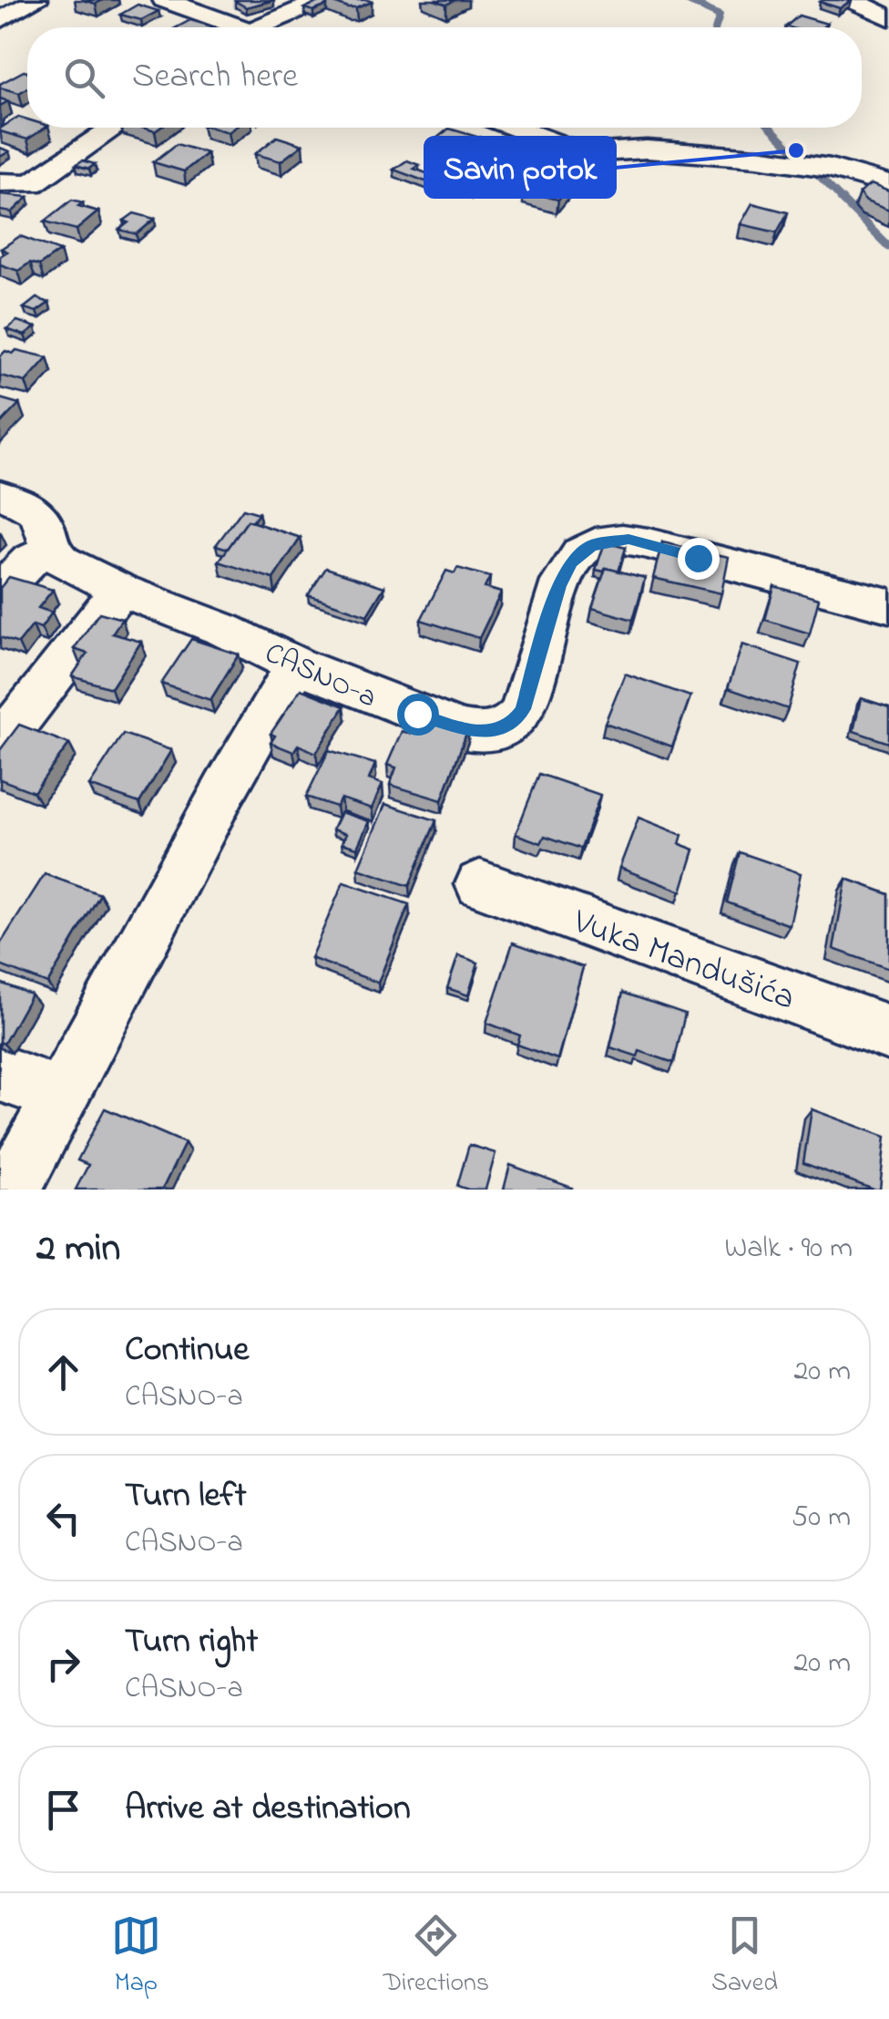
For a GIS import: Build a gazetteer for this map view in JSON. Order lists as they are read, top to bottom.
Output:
{
  "streets": {
    "street": ["CASNO-a", "Vuka Mandušića"]
  },
  "places": ["Savin potok"],
  "page": {
    "search": "Search here",
    "heading": ["2 min", "Walk · 90 m"],
    "list": [
      ["Continue", "CASNO-a", "20 m"],
      ["Turn left", "CASNO-a", "50 m"],
      ["Turn right", "CASNO-a", "20 m"],
      "Arrive at destination"
    ],
    "nav": ["Map", "Directions", "Saved"]
  }
}
